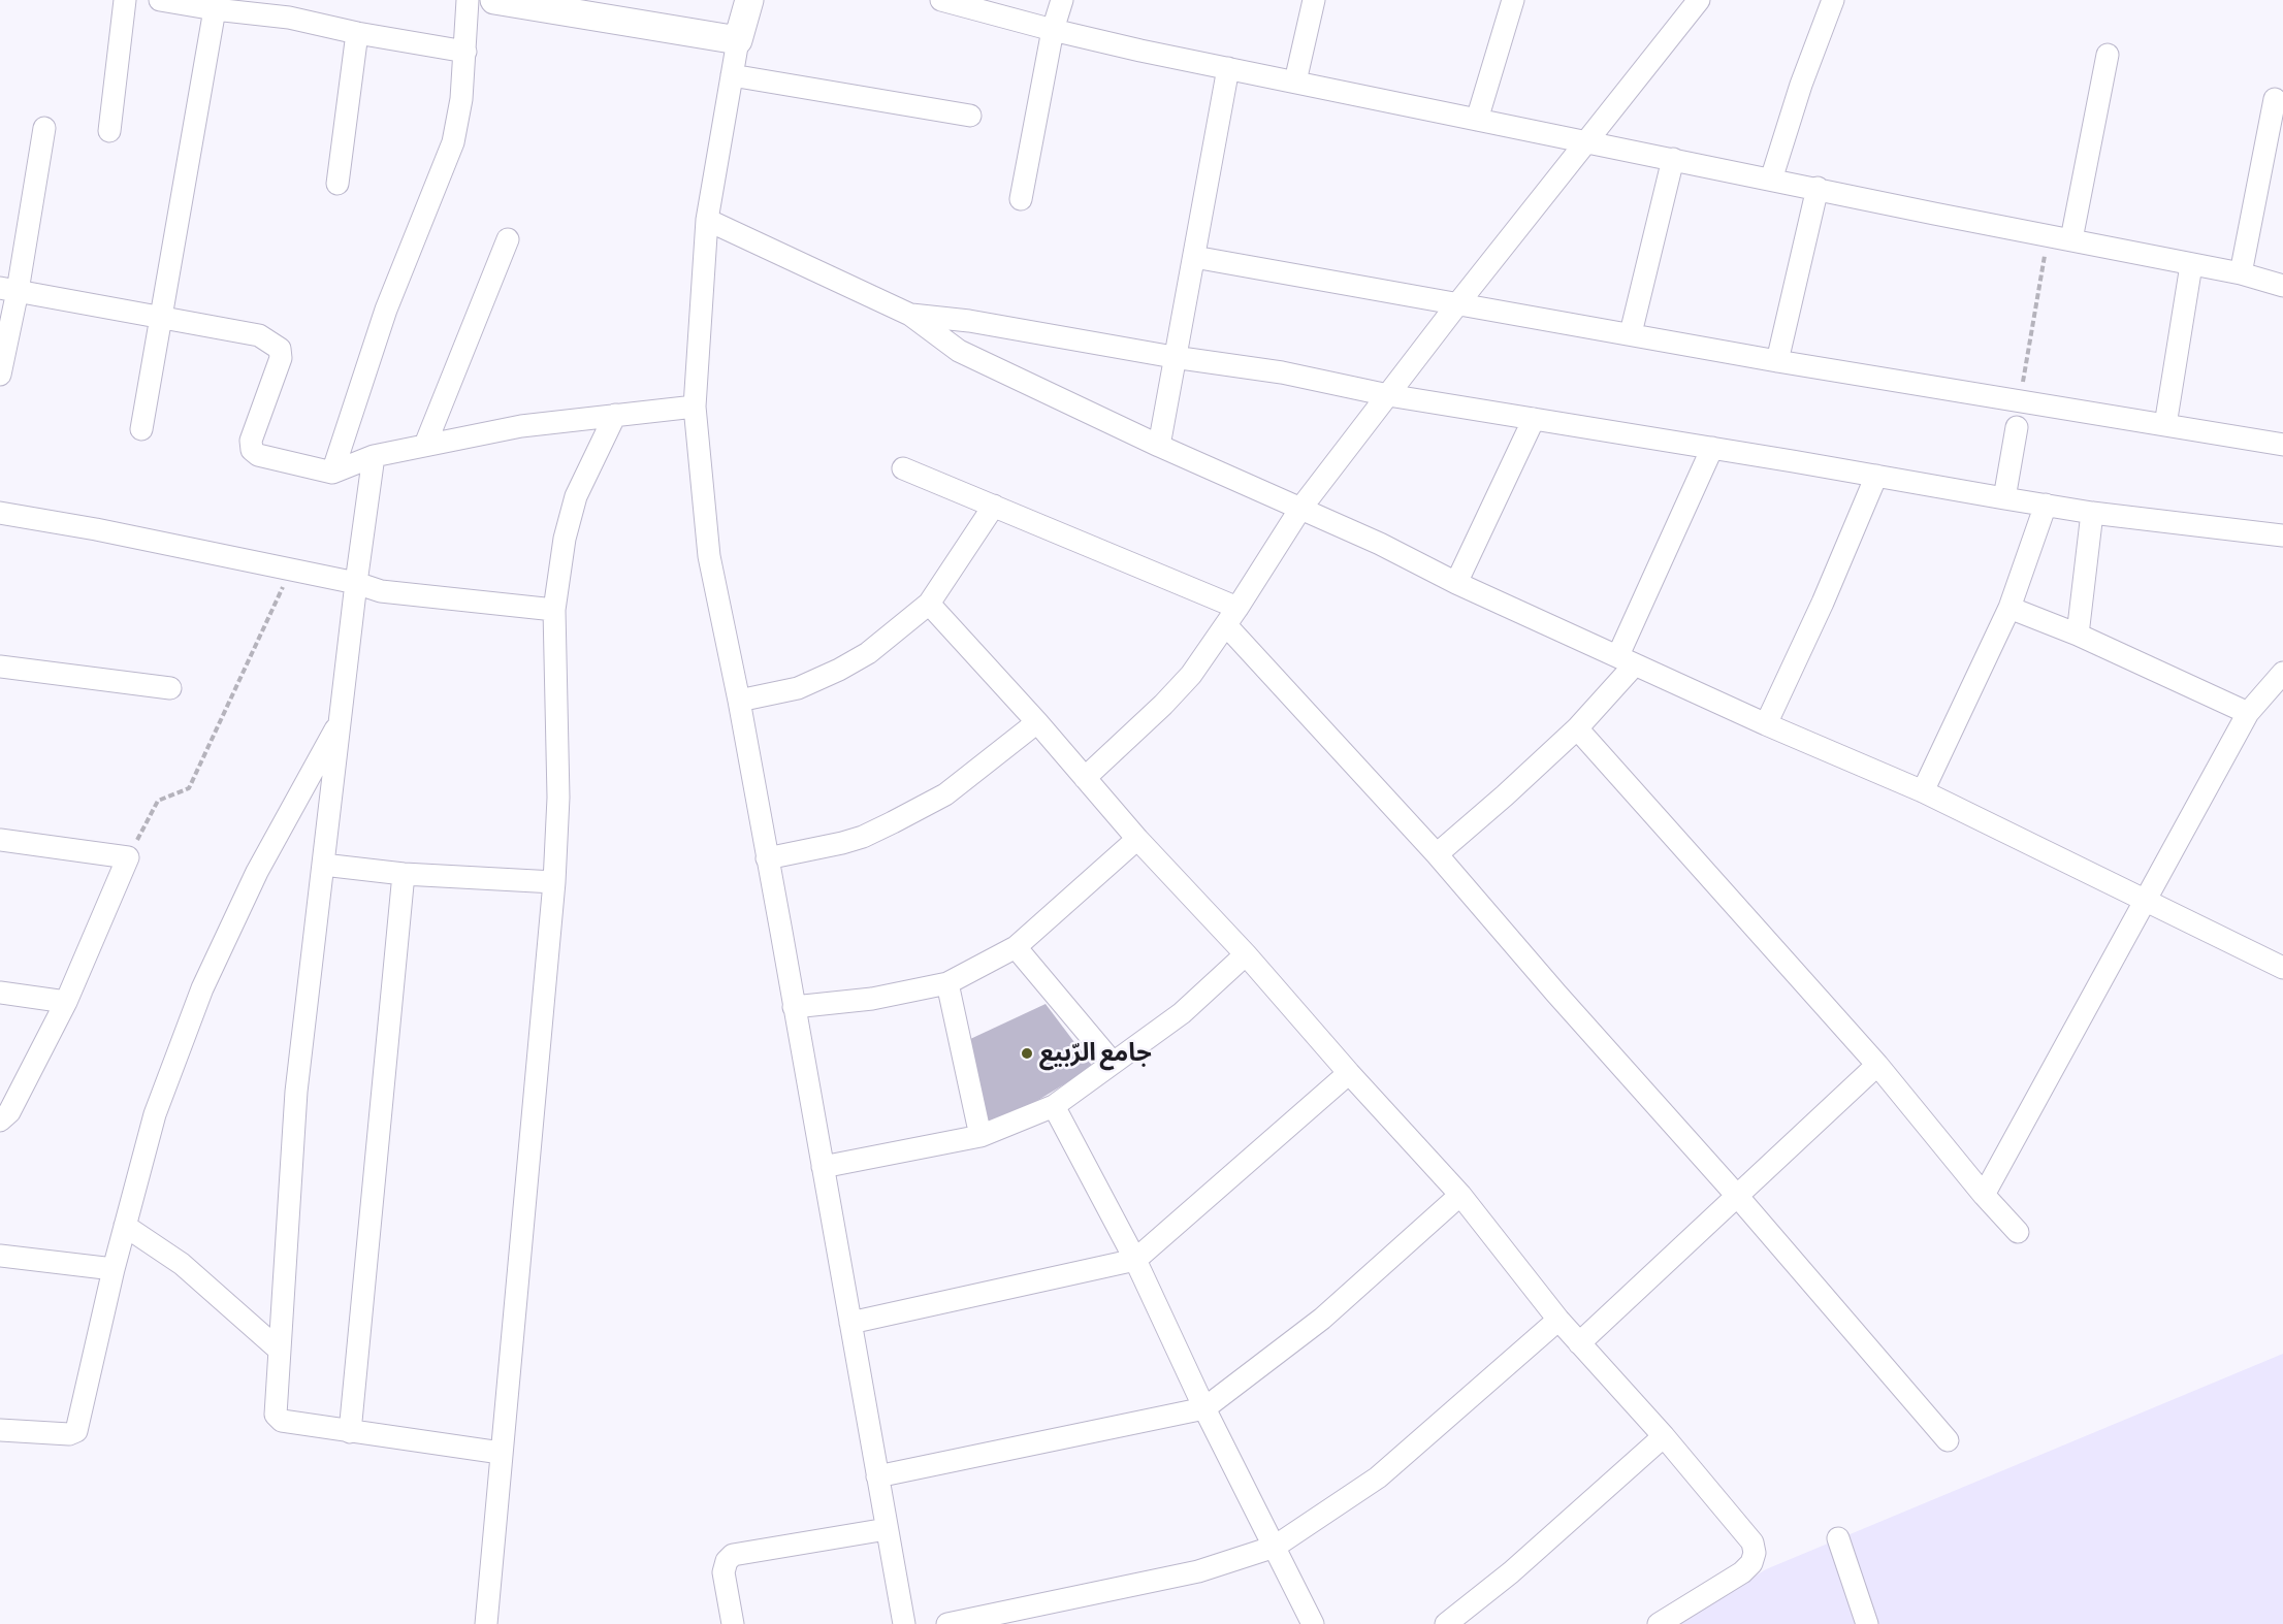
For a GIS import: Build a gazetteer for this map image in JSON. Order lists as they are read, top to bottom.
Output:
{
  "places": ["جامع الرّبيع"]
}
